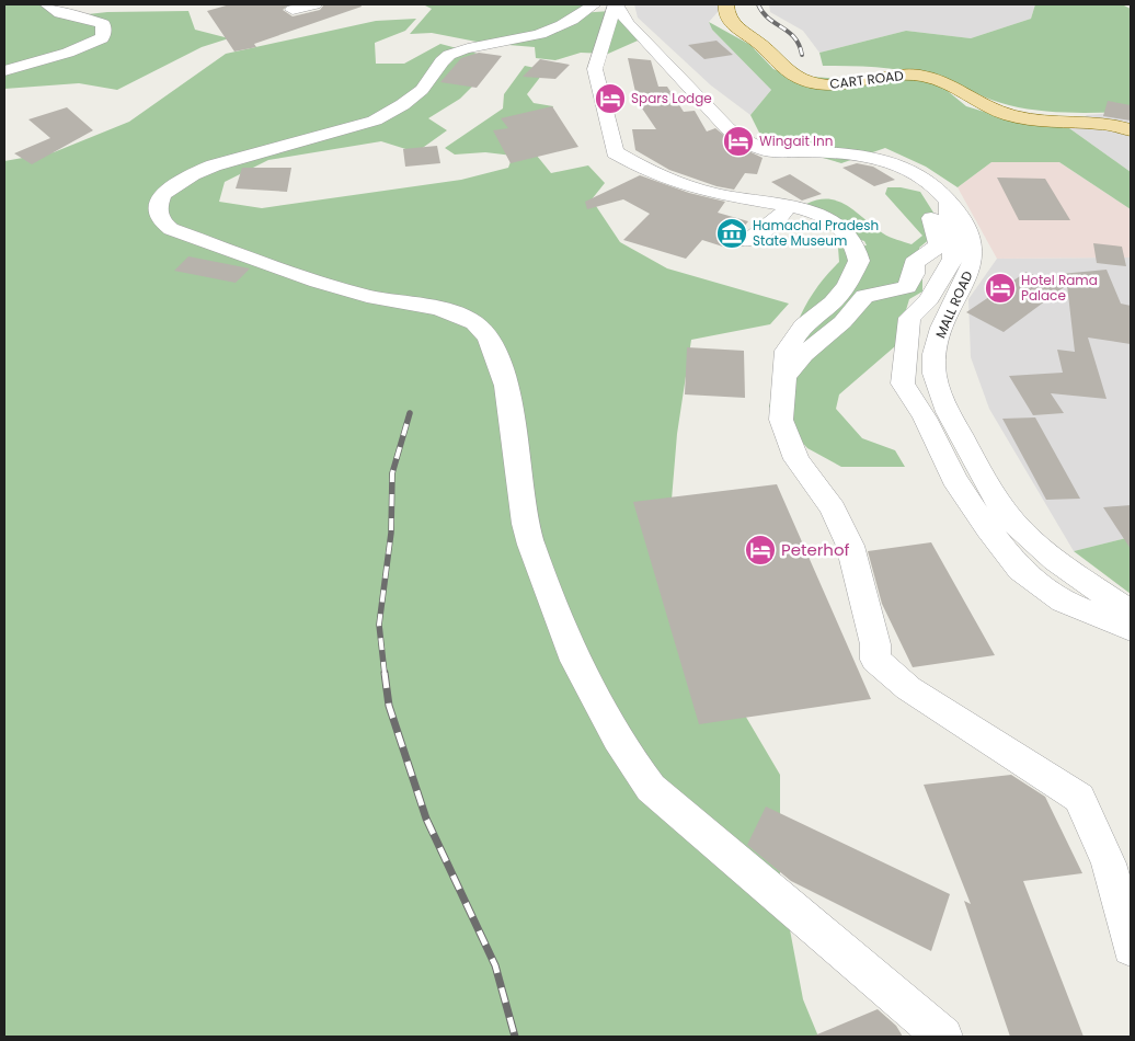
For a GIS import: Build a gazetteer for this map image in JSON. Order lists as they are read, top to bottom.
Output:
{
  "streets": {
    "main road": ["CART ROAD"],
    "street": ["MALL ROAD"]
  },
  "places": {
    "hotel": [
      "Spars Lodge",
      "Wingait Inn",
      "Hotel Rama Palace",
      "Peterhof"
    ],
    "museum": ["Hamachal Pradesh State Museum"]
  }
}
